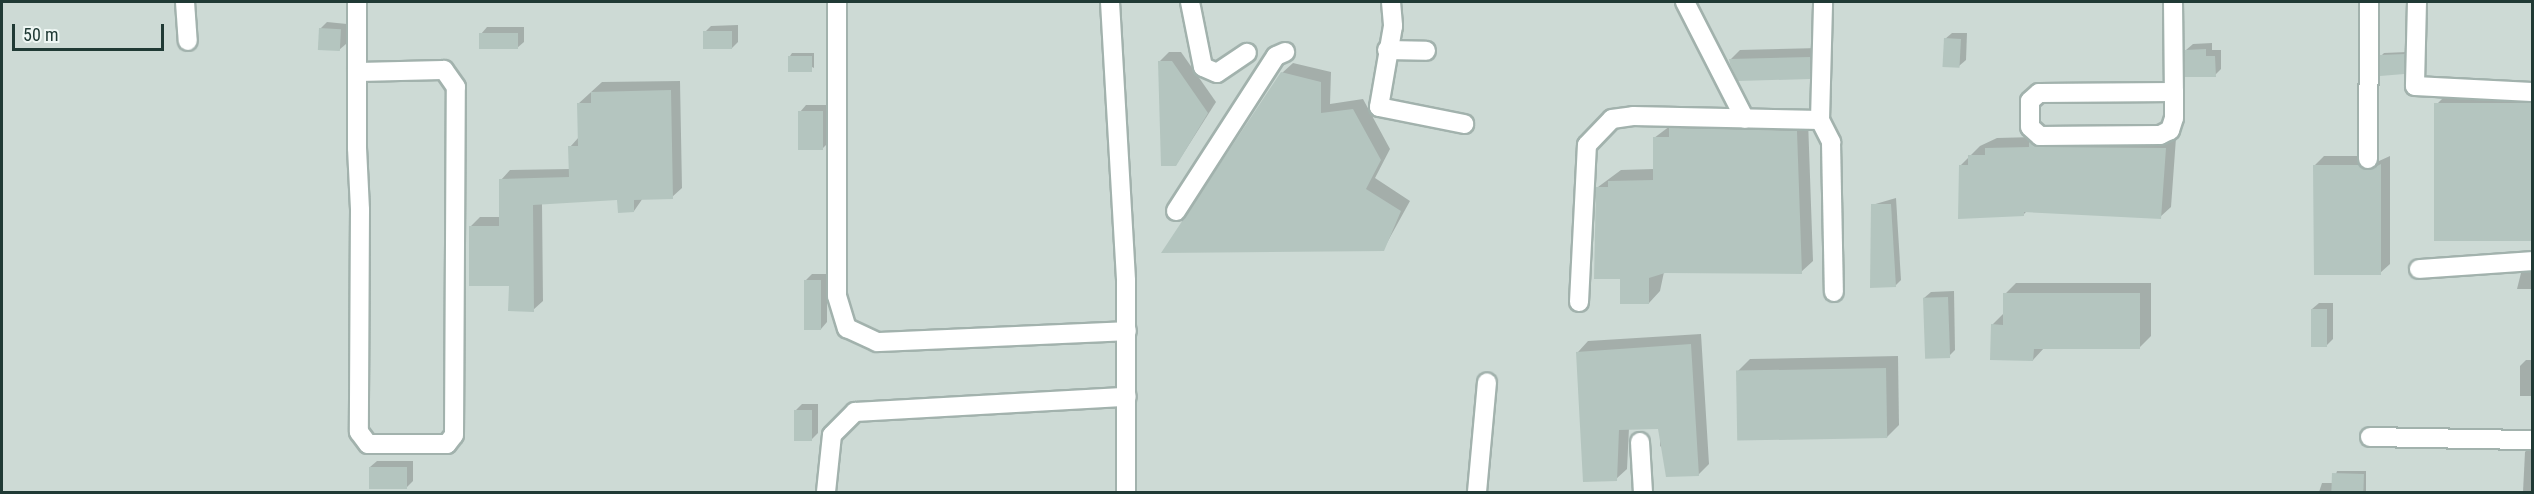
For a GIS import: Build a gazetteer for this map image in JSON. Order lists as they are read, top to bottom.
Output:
{
  "scale_bar": "50 m"
}
